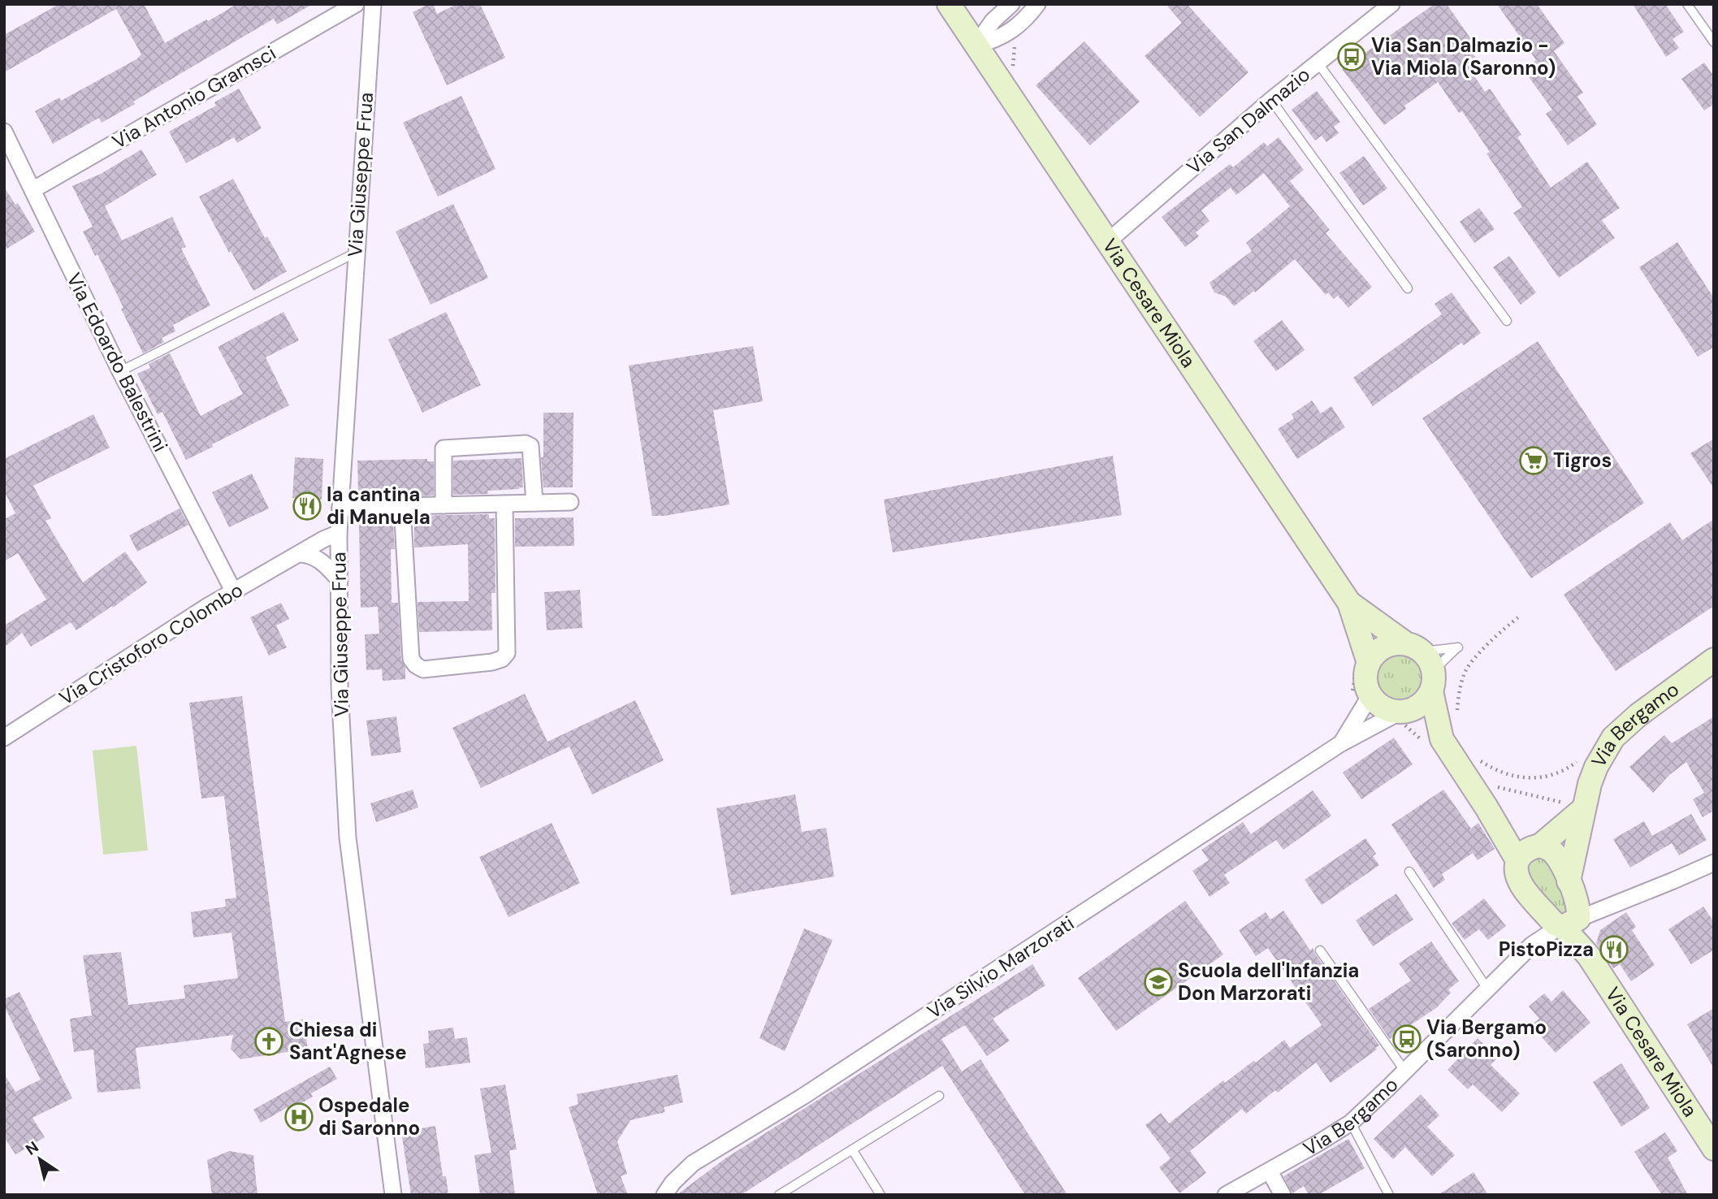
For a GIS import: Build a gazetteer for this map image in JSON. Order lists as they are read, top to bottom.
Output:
{
  "streets": {
    "street": [
      "Via Antonio Gramsci",
      "Via San Dalmazio",
      "Via Giuseppe Frua",
      "Via Cesare Miola",
      "Via Edoardo Balestrini",
      "Via Cristoforo Colombo",
      "Via Bergamo",
      "Via Silvio Marzorati"
    ]
  },
  "crossings": [
    ["Via Antonio Gramsci", "Via Edoardo Balestrini"],
    ["Via San Dalmazio", "Via Cesare Miola"],
    ["Via Giuseppe Frua", "Via Cristoforo Colombo"],
    ["Via Cesare Miola", "Via Bergamo"],
    ["Via Cesare Miola", "Via Silvio Marzorati"],
    ["Via Edoardo Balestrini", "Via Cristoforo Colombo"]
  ],
  "places": {
    "bus stop": ["Via San Dalmazio - Via Miola (Saronno)", "Via Bergamo (Saronno)"],
    "supermarket": ["Tigros"],
    "restaurant": ["la cantina di Manuela", "PistoPizza"],
    "school or university": ["Scuola dell'Infanzia Don Marzorati"],
    "church": ["Chiesa di Sant'Agnese"],
    "hospital": ["Ospedale di Saronno"]
  },
  "north": "top left"
}
